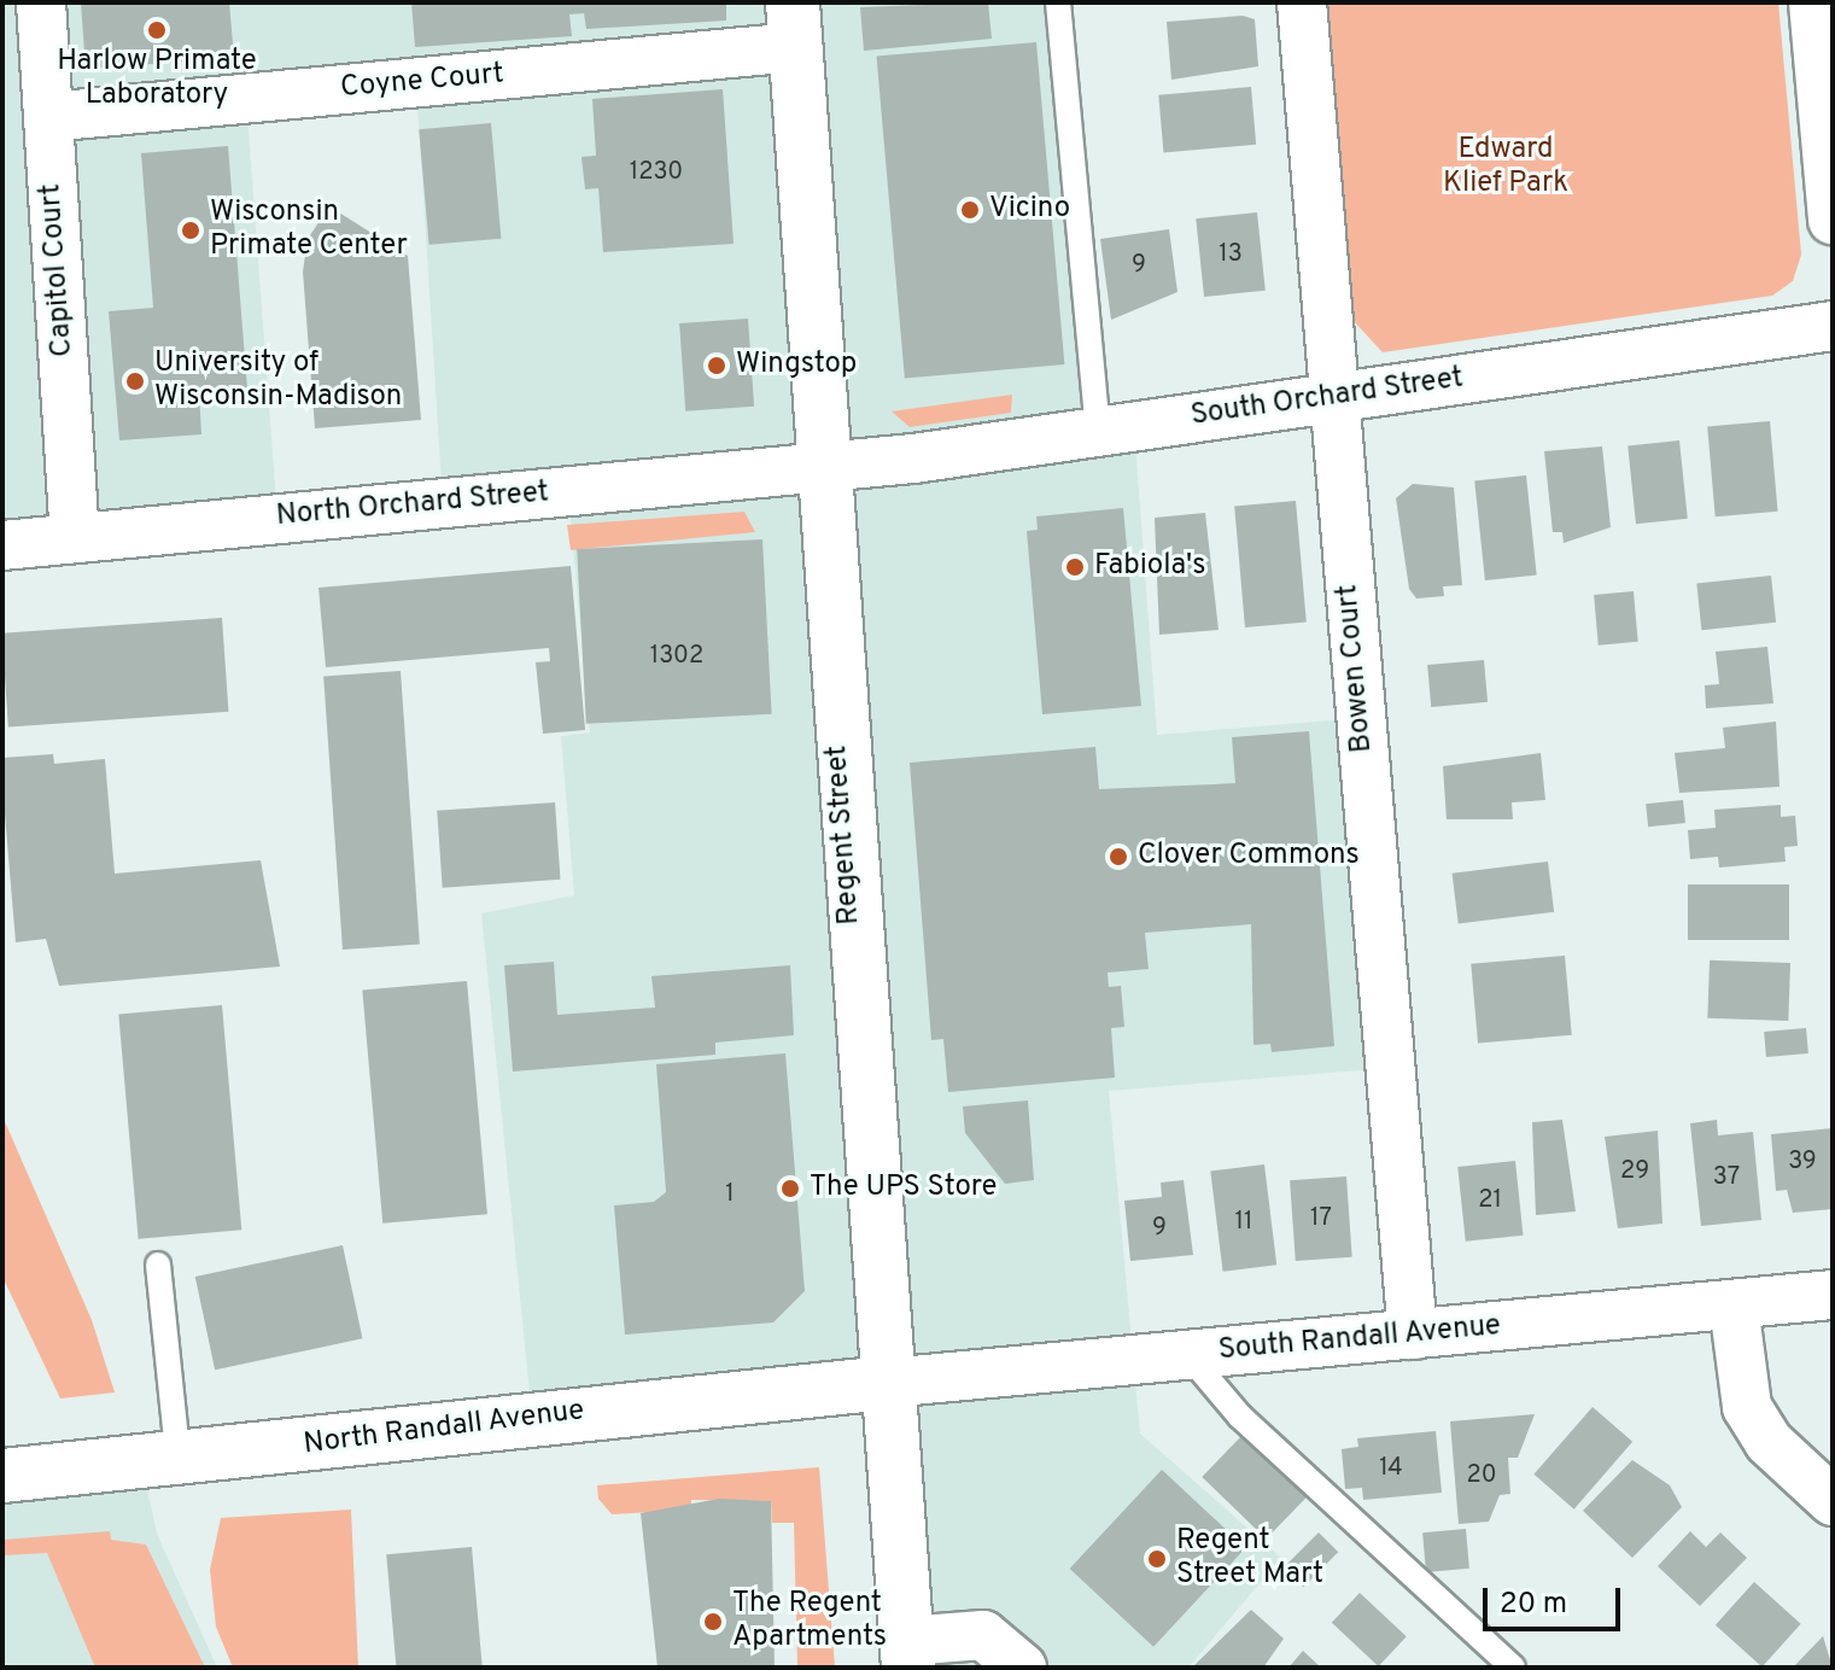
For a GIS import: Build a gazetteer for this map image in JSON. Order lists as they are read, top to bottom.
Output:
{
  "streets": {
    "main road": ["Regent Street", "North Randall Avenue"],
    "street": [
      "Coyne Court",
      "Capitol Court",
      "South Orchard Street",
      "North Orchard Street",
      "Bowen Court",
      "South Randall Avenue"
    ]
  },
  "crossings": [
    ["Coyne Court", "Capitol Court"],
    ["Coyne Court", "Regent Street"],
    ["Capitol Court", "North Orchard Street"],
    ["South Orchard Street", "North Orchard Street"],
    ["South Orchard Street", "Bowen Court"],
    ["South Orchard Street", "Regent Street"],
    ["North Orchard Street", "Regent Street"],
    ["Bowen Court", "South Randall Avenue"],
    ["Regent Street", "South Randall Avenue"],
    ["Regent Street", "North Randall Avenue"],
    ["South Randall Avenue", "North Randall Avenue"]
  ],
  "parks": ["Edward Klief Park"],
  "places": [
    "Harlow Primate Laboratory",
    "Vicino",
    "Wisconsin Primate Center",
    "Wingstop",
    "University of Wisconsin-Madison",
    "Fabiola's",
    "Clover Commons",
    "The UPS Store",
    "Regent Street Mart",
    "The Regent Apartments"
  ],
  "house_numbers": [
    "1230",
    "13",
    "9",
    "1302",
    "39",
    "29",
    "37",
    "1",
    "21",
    "17",
    "11",
    "9",
    "14",
    "20"
  ],
  "scale_bar": "20 m"
}
